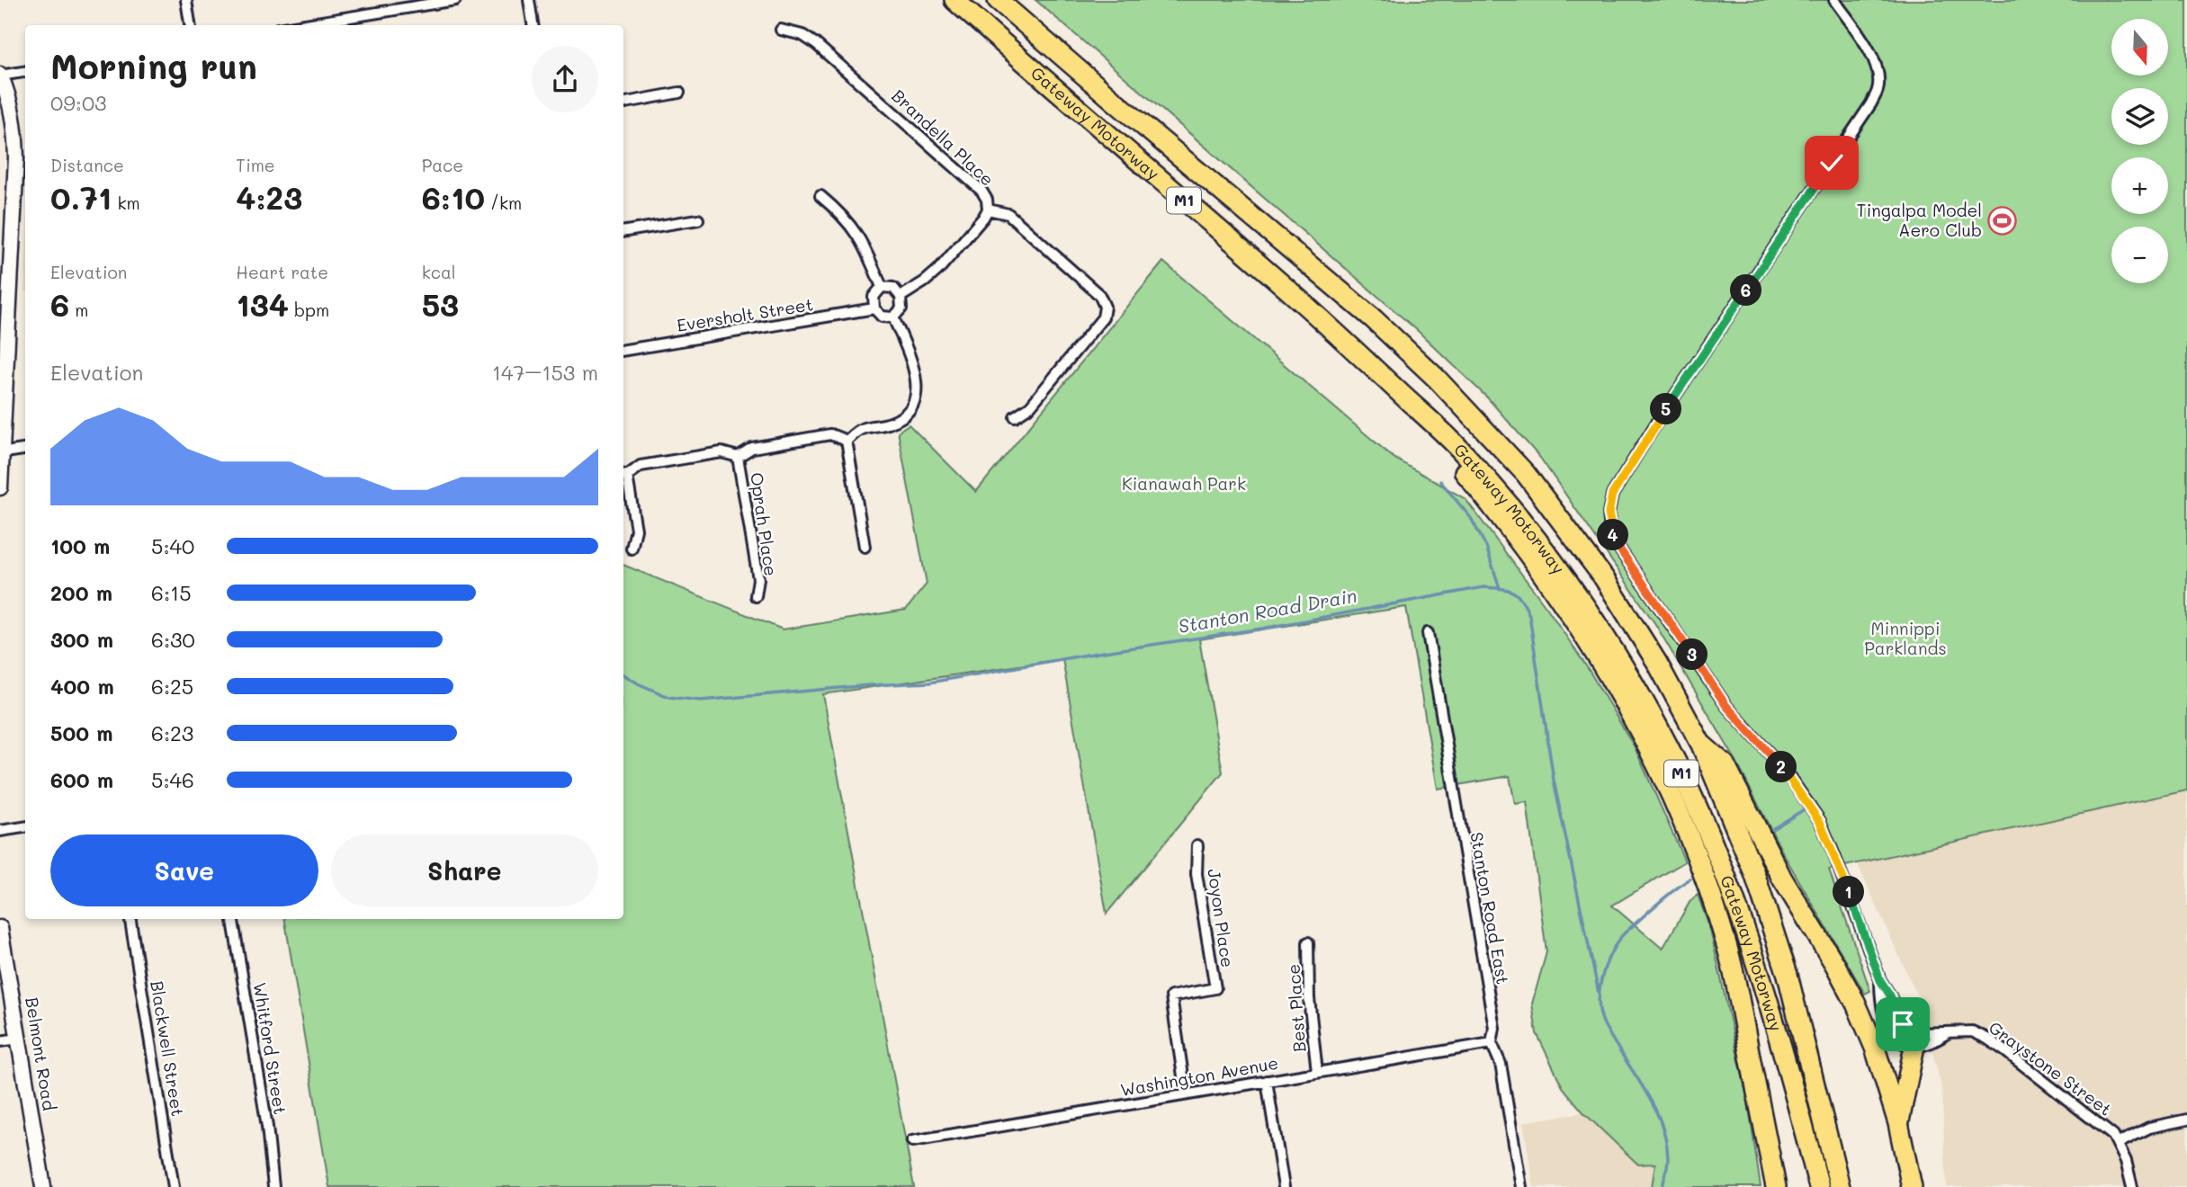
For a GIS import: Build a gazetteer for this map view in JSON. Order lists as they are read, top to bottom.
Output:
{
  "streets": {
    "highway": ["Gateway Motorway", "M1"],
    "main road": ["Belmont Road"],
    "street": [
      "Brandella Place",
      "Eversholt Street",
      "Oprah Place",
      "Stanton Road East",
      "Joyon Place",
      "Best Place",
      "Blackwell Street",
      "Whitford Street",
      "Graystone Street",
      "Washington Avenue"
    ]
  },
  "crossings": [
    ["Stanton Road East", "Washington Avenue"],
    ["Joyon Place", "Washington Avenue"],
    ["Best Place", "Washington Avenue"]
  ],
  "water": ["Stanton Road Drain"],
  "parks": ["Kianawah Park", "Minnippi Parklands"],
  "places": {
    "sports": ["Tingalpa Model Aero Club"]
  },
  "north": "bottom",
  "page": {
    "map_buttons": ["+", "−"],
    "heading": ["Morning run", "09:03"],
    "stats": [
      ["Distance", "0.71 km"],
      ["Time", "4:23"],
      ["Pace", "6:10 /km"],
      ["Elevation", "6 m"],
      ["Heart rate", "134 bpm"],
      ["kcal", "53"]
    ],
    "pins": [
      "6",
      "5",
      "4",
      "3",
      "2",
      "1"
    ],
    "chart": ["Elevation", "147–153 m"],
    "list": [
      {
        "name": "100 m",
        "note": "5:40"
      },
      {
        "name": "200 m",
        "note": "6:15"
      },
      {
        "name": "300 m",
        "note": "6:30"
      },
      {
        "name": "400 m",
        "note": "6:25"
      },
      {
        "name": "500 m",
        "note": "6:23"
      },
      {
        "name": "600 m",
        "note": "5:46"
      }
    ],
    "buttons": ["Save", "Share"]
  }
}
